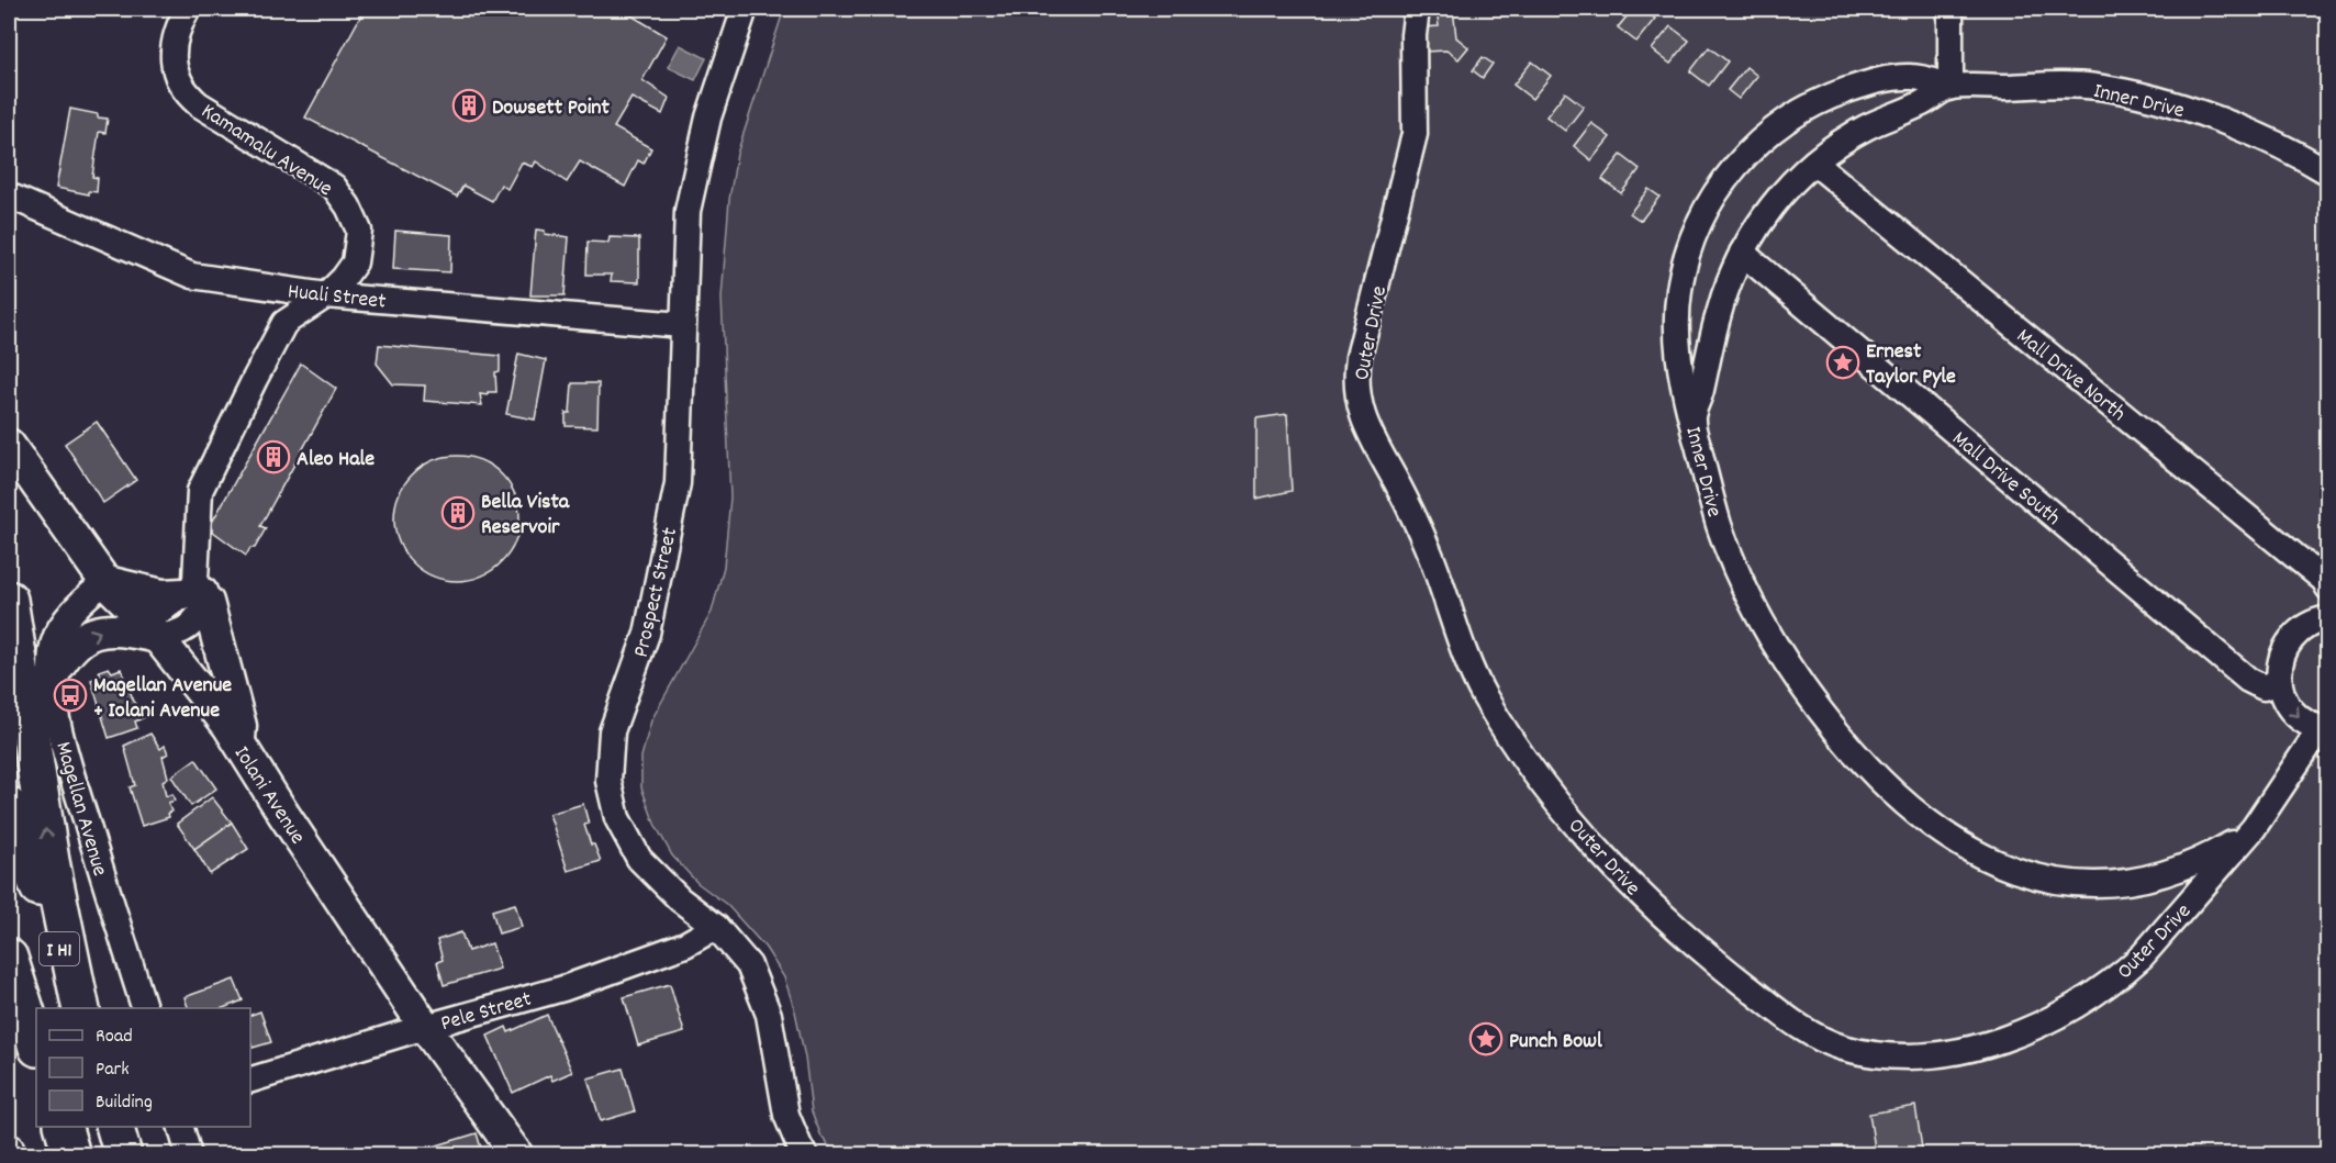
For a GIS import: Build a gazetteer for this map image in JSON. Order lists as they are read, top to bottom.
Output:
{
  "streets": {
    "highway": ["I H1"],
    "main road": ["Iolani Avenue"],
    "street": [
      "Inner Drive",
      "Kamamalu Avenue",
      "Huali Street",
      "Outer Drive",
      "Mall Drive North",
      "Mall Drive South",
      "Prospect Street",
      "Magellan Avenue",
      "Pele Street"
    ]
  },
  "crossings": [
    ["Inner Drive", "Outer Drive"],
    ["Inner Drive", "Mall Drive North"],
    ["Inner Drive", "Mall Drive South"],
    ["Kamamalu Avenue", "Huali Street"],
    ["Huali Street", "Prospect Street"],
    ["Prospect Street", "Pele Street"],
    ["Iolani Avenue", "Magellan Avenue"],
    ["Iolani Avenue", "Pele Street"]
  ],
  "places": {
    "building": ["Dowsett Point", "Aleo Hale", "Bella Vista Reservoir"],
    "place": ["Ernest Taylor Pyle", "Punch Bowl"],
    "bus stop": ["Magellan Avenue + Iolani Avenue"]
  },
  "legend": ["Road", "Park", "Building"]
}
